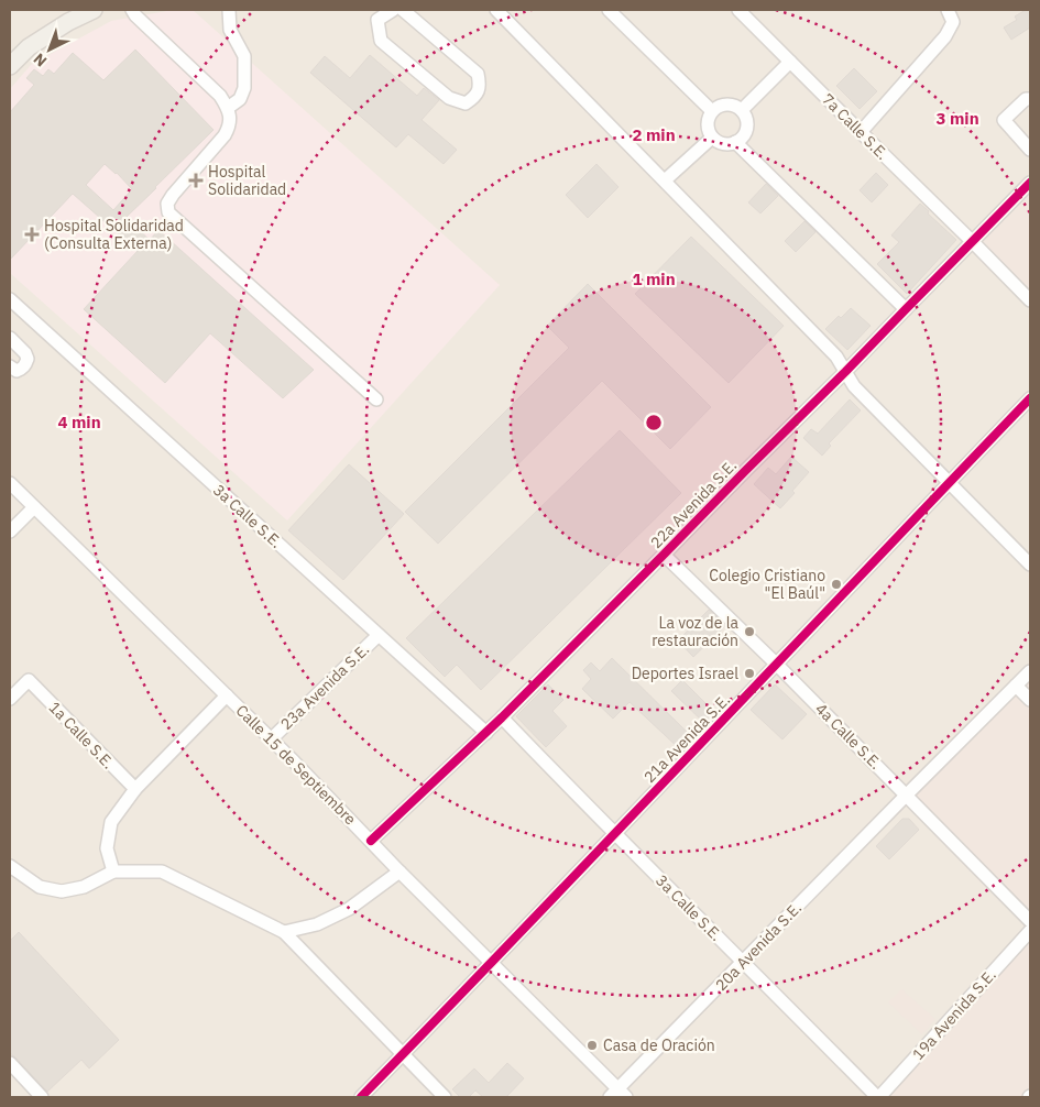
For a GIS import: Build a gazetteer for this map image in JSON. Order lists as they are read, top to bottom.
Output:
{
  "streets": {
    "street": [
      "7a Calle S.E.",
      "22a Avenida S.E.",
      "3a Calle S.E.",
      "23a Avenida S.E.",
      "1a Calle S.E.",
      "4a Calle S.E.",
      "21a Avenida S.E.",
      "Calle 15 de Septiembre",
      "20a Avenida S.E.",
      "19a Avenida S.E."
    ]
  },
  "crossings": [
    ["7a Calle S.E.", "22a Avenida S.E."],
    ["22a Avenida S.E.", "3a Calle S.E."],
    ["22a Avenida S.E.", "4a Calle S.E."],
    ["22a Avenida S.E.", "Calle 15 de Septiembre"],
    ["3a Calle S.E.", "23a Avenida S.E."],
    ["3a Calle S.E.", "21a Avenida S.E."],
    ["3a Calle S.E.", "20a Avenida S.E."],
    ["3a Calle S.E.", "19a Avenida S.E."],
    ["23a Avenida S.E.", "Calle 15 de Septiembre"],
    ["4a Calle S.E.", "21a Avenida S.E."],
    ["4a Calle S.E.", "20a Avenida S.E."],
    ["21a Avenida S.E.", "Calle 15 de Septiembre"],
    ["Calle 15 de Septiembre", "20a Avenida S.E."]
  ],
  "places": {
    "health": ["Hospital Solidaridad", "Hospital Solidaridad (Consulta Externa)"],
    "other": [
      "Colegio Cristiano \"El Baúl\"",
      "La voz de la restauración",
      "Deportes Israel",
      "Casa de Oración"
    ]
  },
  "north": "bottom left",
  "rings": [
    "3 min",
    "2 min",
    "1 min",
    "4 min"
  ]
}
